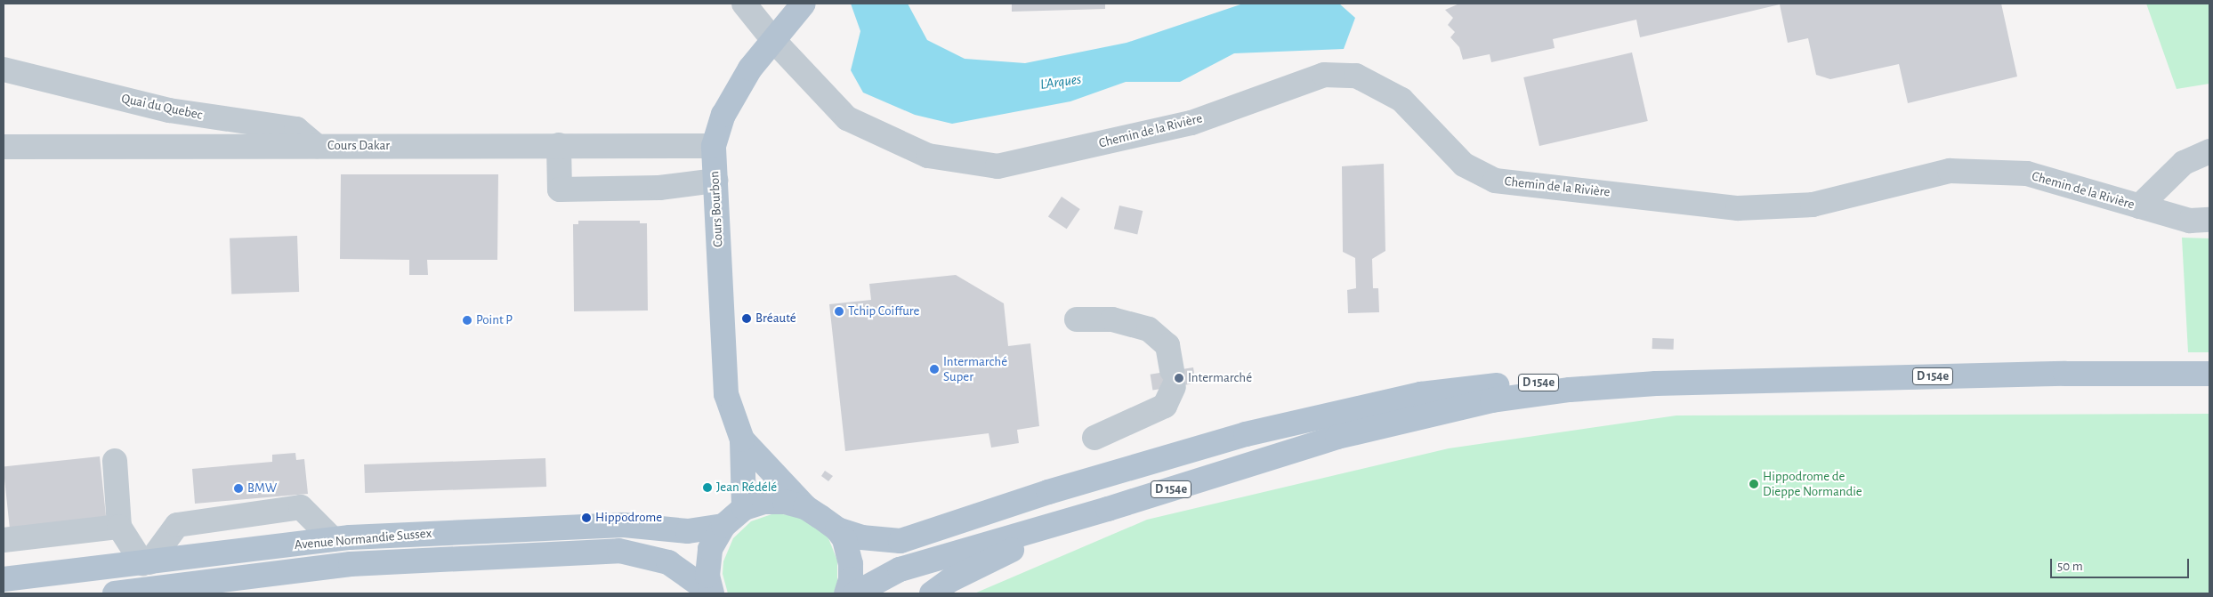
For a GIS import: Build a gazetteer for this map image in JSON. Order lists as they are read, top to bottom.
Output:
{
  "streets": {
    "main road": ["Cours Bourbon", "D 154e", "Avenue Normandie Sussex"],
    "street": ["Quai du Quebec", "Chemin de la Rivière", "Cours Dakar"]
  },
  "crossings": [
    ["Quai du Quebec", "Cours Dakar"],
    ["Chemin de la Rivière", "Cours Bourbon"],
    ["Cours Dakar", "Cours Bourbon"]
  ],
  "water": ["L'Arques"],
  "places": [
    "Tchip Coiffure",
    "Bréauté",
    "Point P",
    "Intermarché Super",
    "Intermarché",
    "Hippodrome de Dieppe Normandie",
    "Jean Rédélé",
    "BMW",
    "Hippodrome"
  ],
  "scale_bar": "50 m"
}
